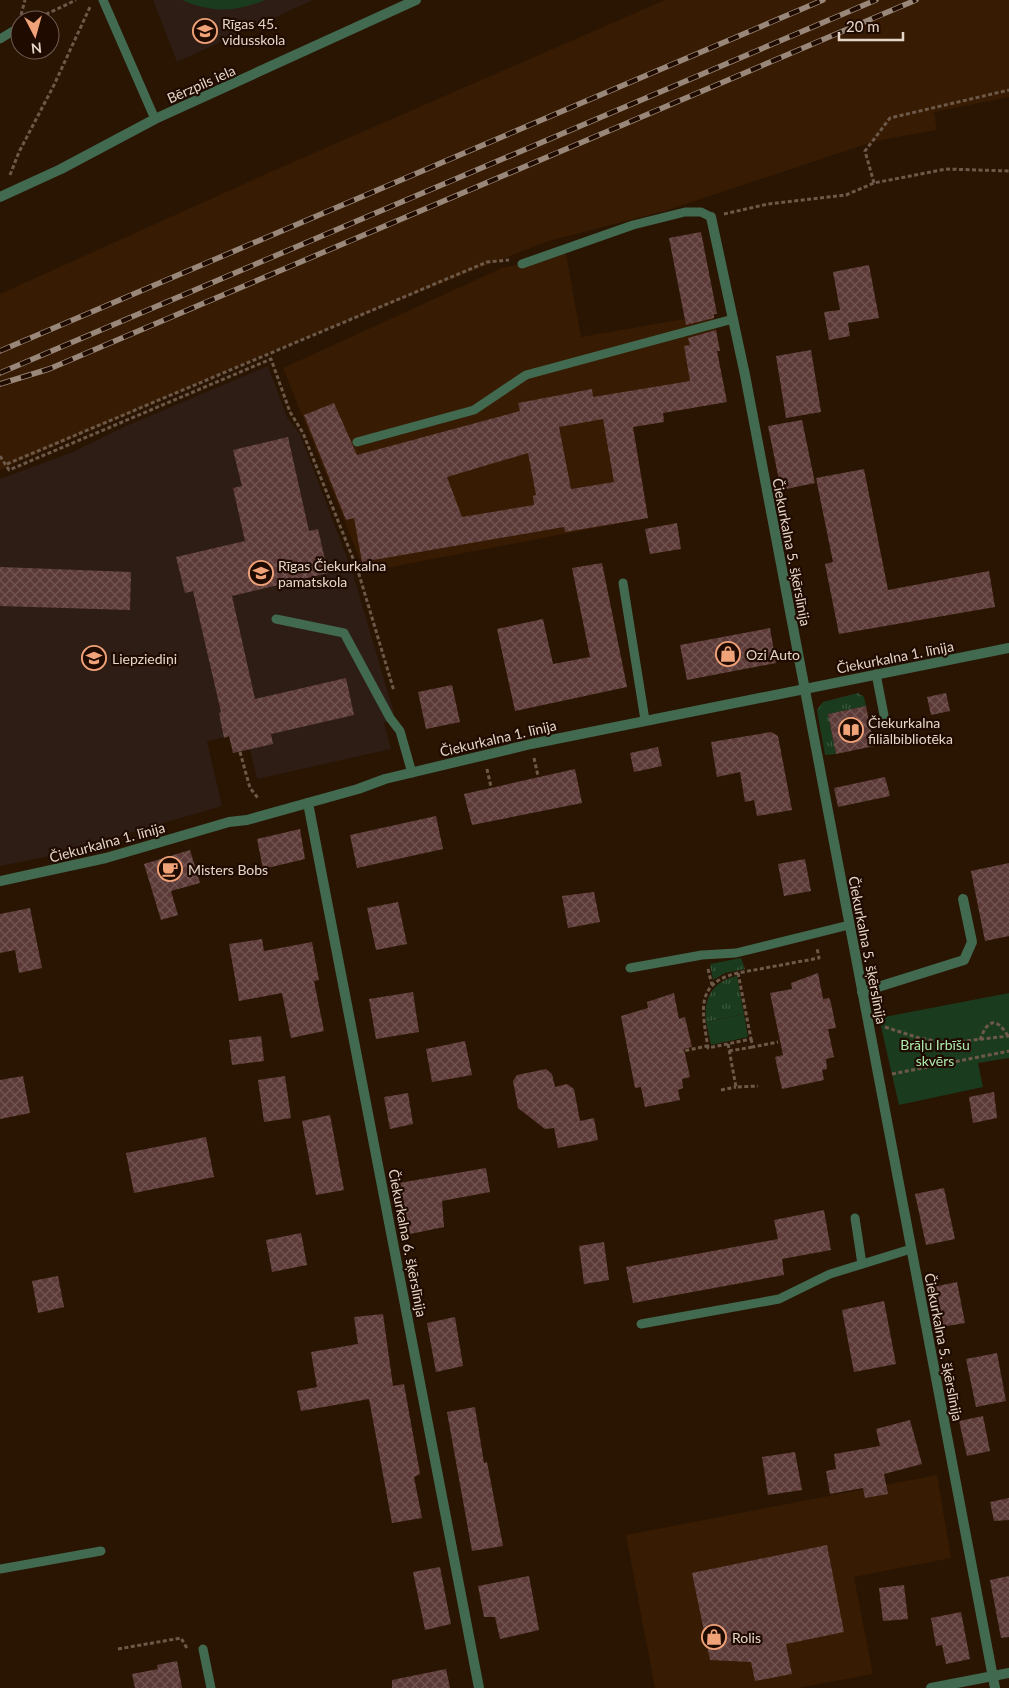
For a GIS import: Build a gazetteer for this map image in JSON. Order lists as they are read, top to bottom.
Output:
{
  "streets": {
    "street": [
      "Bērzpils iela",
      "Čiekurkalna 5. šķērslīnija",
      "Čiekurkalna 1. līnija",
      "Čiekurkalna 6. šķērslīnija"
    ]
  },
  "crossings": [
    ["Čiekurkalna 5. šķērslīnija", "Čiekurkalna 1. līnija"],
    ["Čiekurkalna 1. līnija", "Čiekurkalna 6. šķērslīnija"]
  ],
  "parks": ["Brāļu Irbīšu skvērs"],
  "places": {
    "school or university": ["Rīgas 45. vidusskola", "Rīgas Čiekurkalna pamatskola", "Liepziediņi"],
    "shop": ["Ozi Auto", "Rolis"],
    "library": ["Čiekurkalna filiālbibliotēka"],
    "cafe": ["Misters Bobs"]
  },
  "scale_bar": "20 m",
  "north": "bottom"
}
